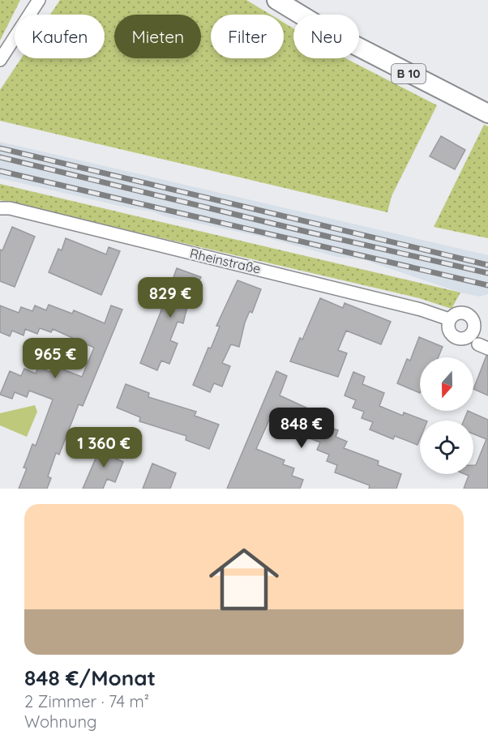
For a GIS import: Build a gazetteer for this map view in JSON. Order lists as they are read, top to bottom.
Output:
{
  "streets": {
    "main road": ["B 10"],
    "street": ["Rheinstraße"]
  },
  "north": "bottom",
  "page": {
    "chip": [
      "Kaufen",
      "Mieten",
      "Filter",
      "Neu"
    ],
    "price": [
      "829 €",
      "965 €",
      "848 €",
      "1 360 €"
    ],
    "list": [
      {
        "name": "848 €/Monat",
        "note": "2 Zimmer · 74 m² · Wohnung"
      }
    ]
  }
}
